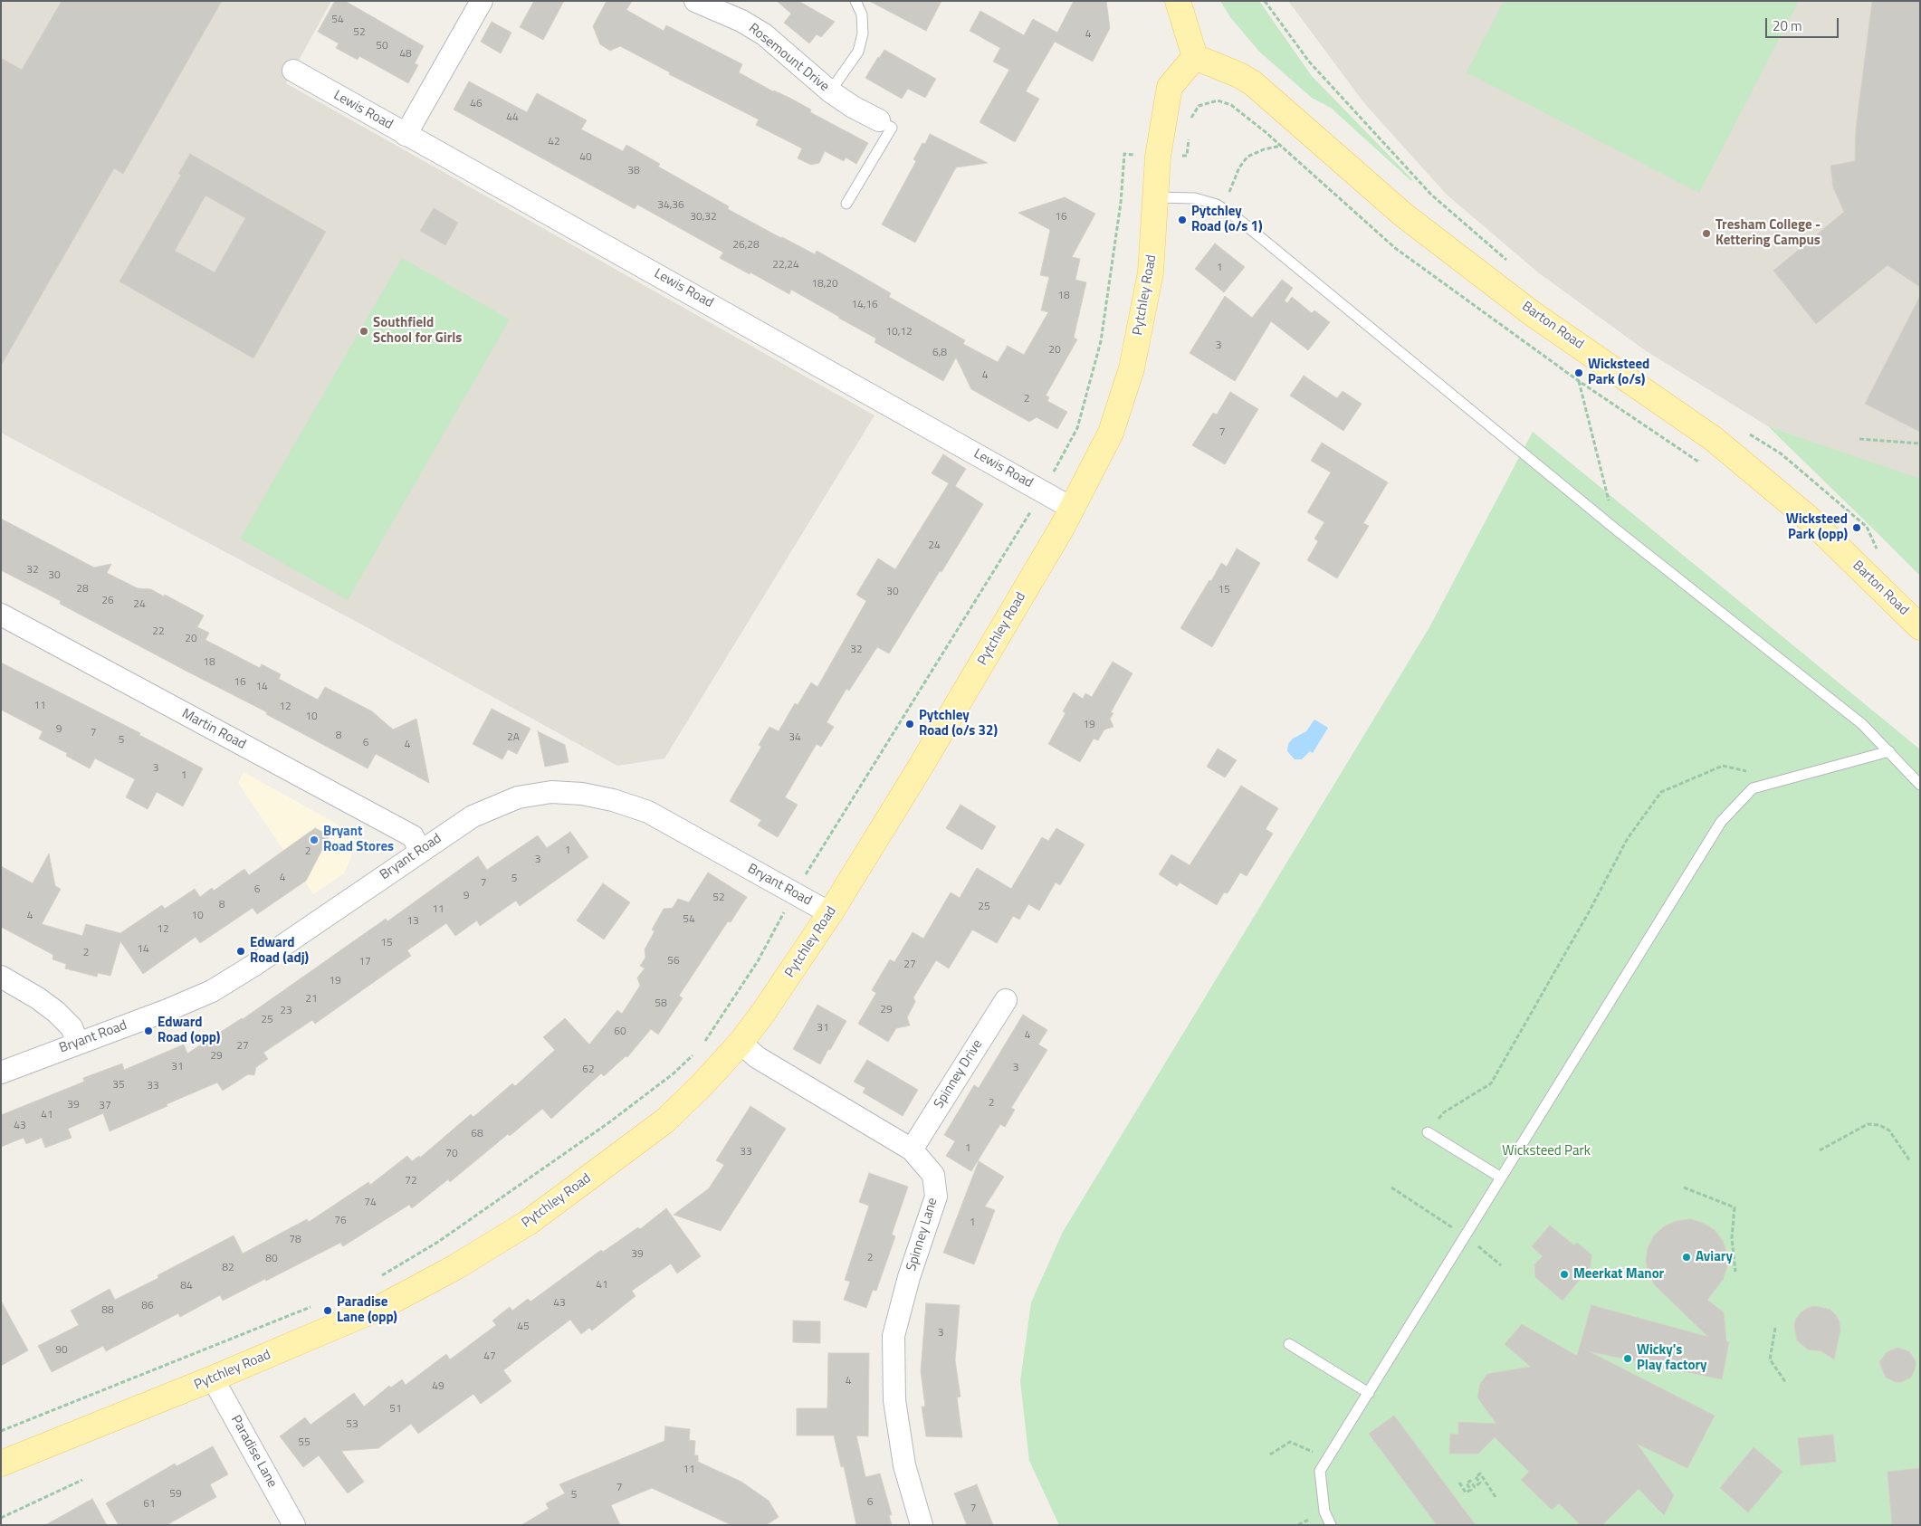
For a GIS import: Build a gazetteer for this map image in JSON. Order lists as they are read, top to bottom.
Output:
{
  "streets": {
    "main road": ["Pytchley Road", "Barton Road"],
    "street": [
      "Rosemount Drive",
      "Lewis Road",
      "Martin Road",
      "Bryant Road",
      "Spinney Drive",
      "Spinney Lane",
      "Paradise Lane"
    ]
  },
  "crossings": [
    ["Lewis Road", "Pytchley Road"],
    ["Pytchley Road", "Barton Road"],
    ["Pytchley Road", "Bryant Road"],
    ["Pytchley Road", "Spinney Lane"],
    ["Pytchley Road", "Paradise Lane"],
    ["Martin Road", "Bryant Road"],
    ["Spinney Drive", "Spinney Lane"]
  ],
  "parks": ["Wicksteed Park"],
  "places": [
    "Pytchley Road (o/s 1)",
    "Tresham College - Kettering Campus",
    "Southfield School for Girls",
    "Wicksteed Park (o/s)",
    "Wicksteed Park (opp)",
    "Pytchley Road (o/s 32)",
    "Bryant Road Stores",
    "Edward Road (adj)",
    "Edward Road (opp)",
    "Aviary",
    "Meerkat Manor",
    "Paradise Lane (opp)",
    "Wicky's Play factory"
  ],
  "house_numbers": [
    "54",
    "52",
    "4",
    "50",
    "48",
    "46",
    "44",
    "42",
    "40",
    "38",
    "34,36",
    "30,32",
    "16",
    "26,28",
    "22,24",
    "1",
    "18,20",
    "18",
    "14,16",
    "10,12",
    "3",
    "20",
    "6,8",
    "4",
    "2",
    "7",
    "24",
    "32",
    "30",
    "28",
    "15",
    "30",
    "26",
    "24",
    "22",
    "20",
    "32",
    "18",
    "16",
    "14",
    "11",
    "12",
    "10",
    "19",
    "9",
    "7",
    "8",
    "2A",
    "34",
    "5",
    "6",
    "4",
    "3",
    "1",
    "1",
    "2",
    "3",
    "4",
    "5",
    "7",
    "6",
    "9",
    "52",
    "8",
    "25",
    "11",
    "4",
    "10",
    "54",
    "13",
    "12",
    "15",
    "14",
    "2",
    "56",
    "17",
    "27",
    "19",
    "21",
    "58",
    "29",
    "23",
    "25",
    "31",
    "60",
    "4",
    "27",
    "29",
    "31",
    "3",
    "62",
    "35",
    "33",
    "2",
    "39",
    "37",
    "41",
    "43",
    "68",
    "1",
    "33",
    "70",
    "72",
    "74",
    "76",
    "1",
    "78",
    "39",
    "2",
    "80",
    "82",
    "41",
    "84",
    "43",
    "86",
    "88",
    "45",
    "3",
    "90",
    "47",
    "4",
    "49",
    "51",
    "53",
    "55",
    "11",
    "7",
    "59",
    "5",
    "6",
    "61",
    "7"
  ],
  "scale_bar": "20 m"
}
